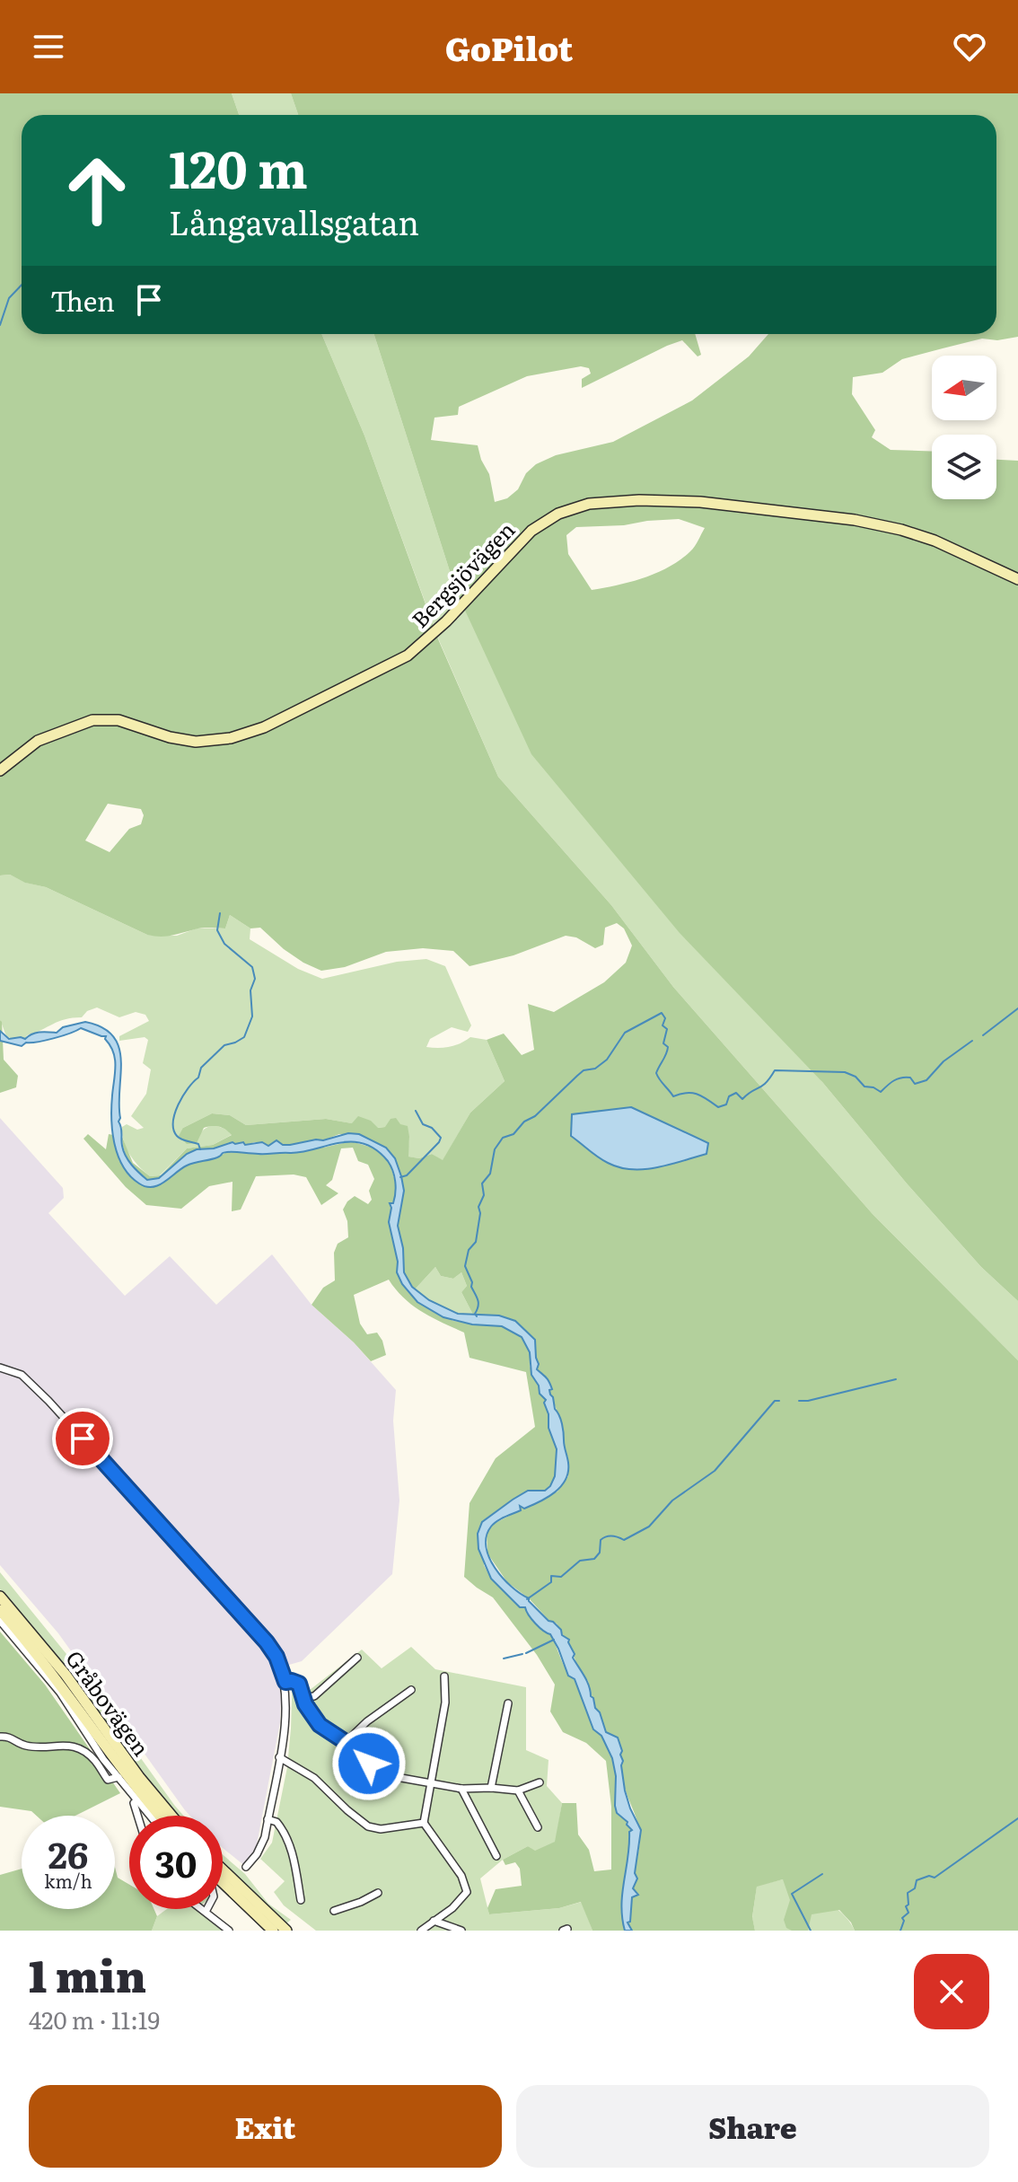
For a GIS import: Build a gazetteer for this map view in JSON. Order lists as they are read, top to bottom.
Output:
{
  "streets": {
    "main road": ["Bergsjövägen", "Gråbovägen"]
  },
  "north": "left",
  "page": {
    "header": "GoPilot",
    "turn": ["120 m", "Långavallsgatan"],
    "then": "Then",
    "speed": "26 km/h",
    "limit": "30",
    "heading": ["1 min", "420 m · 11:19"],
    "buttons": ["Exit", "Share"]
  }
}
